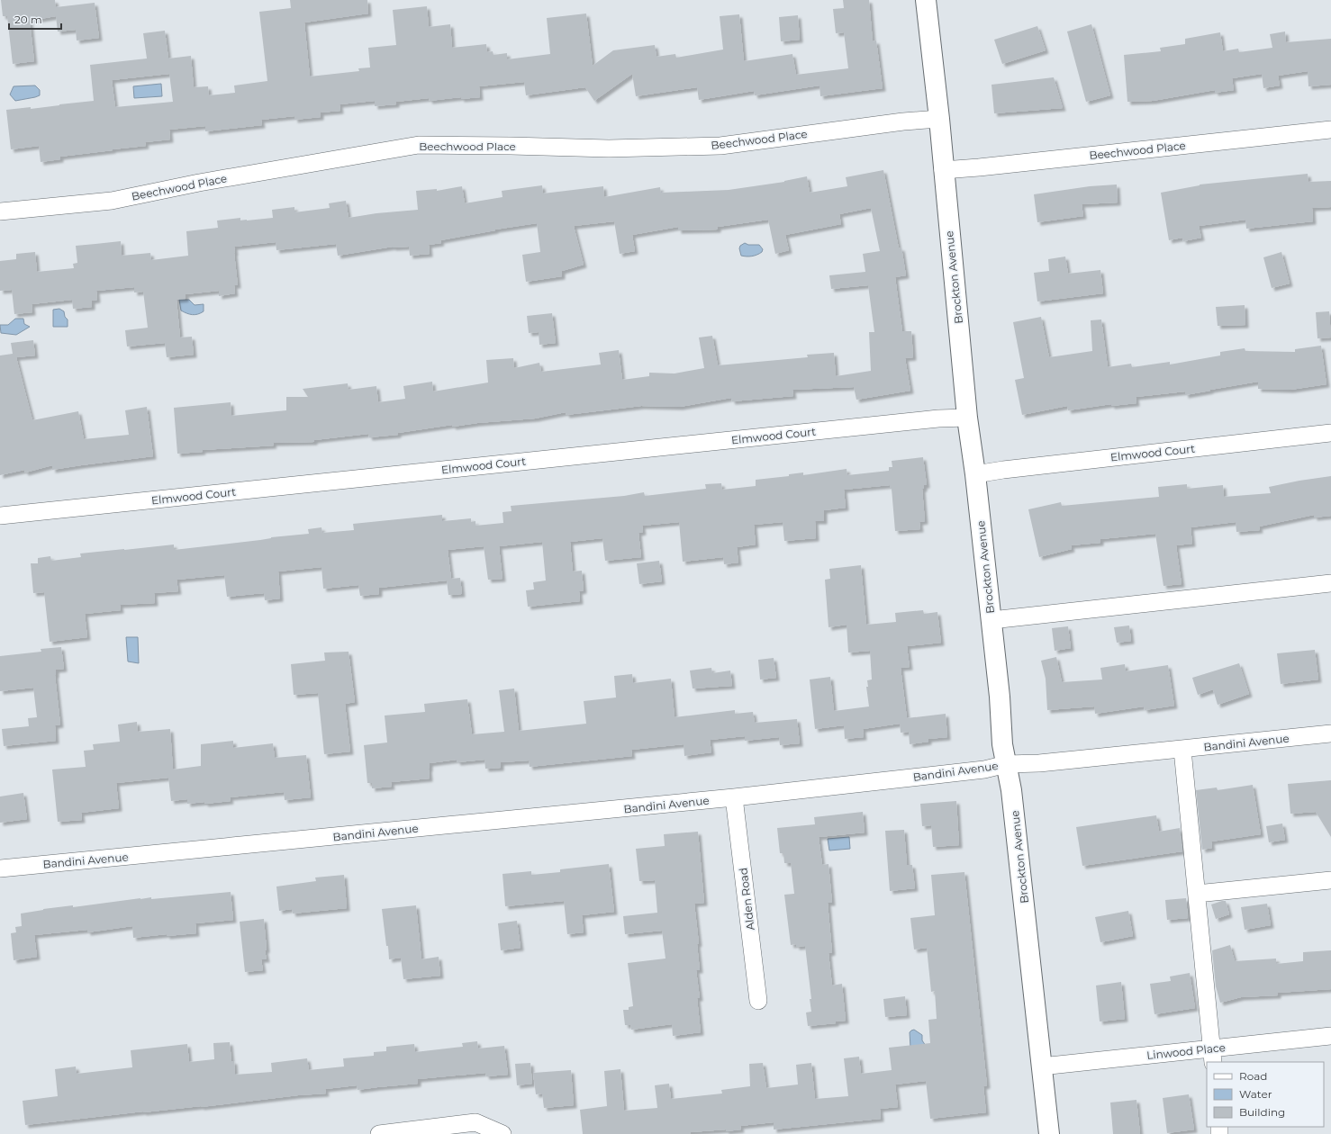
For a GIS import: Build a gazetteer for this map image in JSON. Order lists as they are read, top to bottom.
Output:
{
  "streets": {
    "main road": ["Brockton Avenue"],
    "street": [
      "Beechwood Place",
      "Elmwood Court",
      "Bandini Avenue",
      "Alden Road",
      "Linwood Place"
    ]
  },
  "crossings": [
    ["Beechwood Place", "Brockton Avenue"],
    ["Brockton Avenue", "Elmwood Court"],
    ["Brockton Avenue", "Bandini Avenue"],
    ["Brockton Avenue", "Linwood Place"],
    ["Bandini Avenue", "Alden Road"]
  ],
  "legend": ["Road", "Water", "Building"],
  "scale_bar": "20 m"
}
